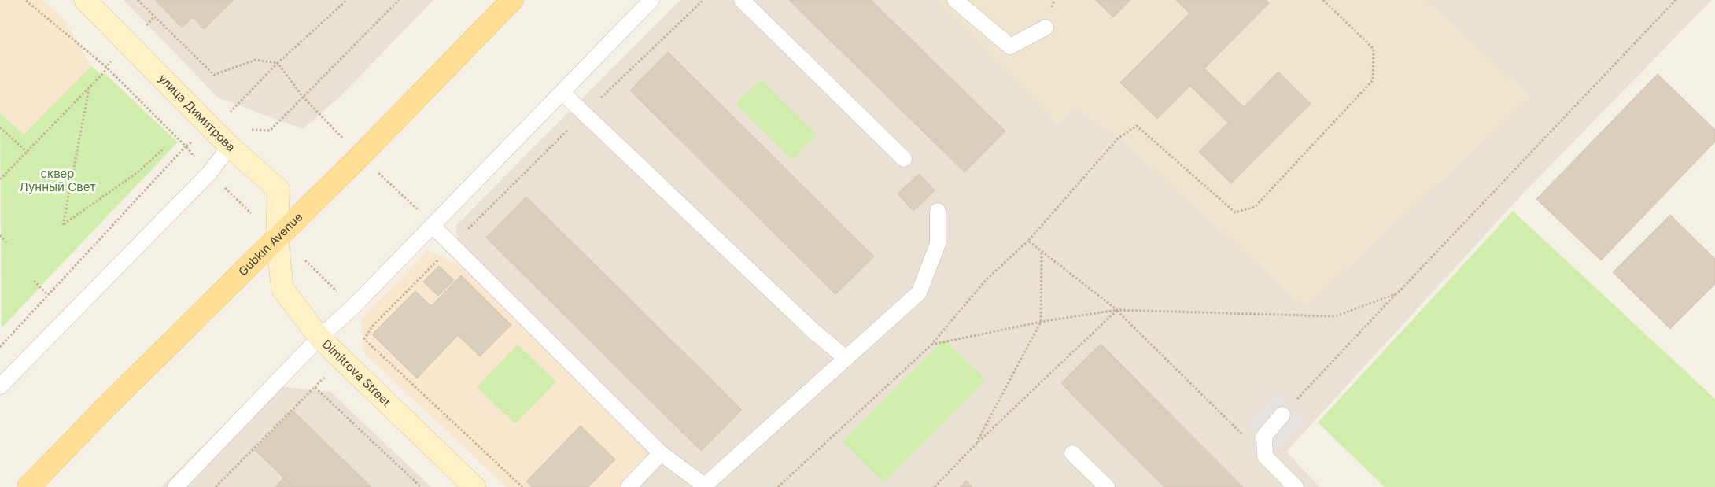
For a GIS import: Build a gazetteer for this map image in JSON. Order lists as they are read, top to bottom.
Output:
{
  "streets": {
    "main road": ["улица Димитрова", "Gubkin Avenue", "Dimitrova Street"]
  },
  "crossings": [
    ["улица Димитрова", "Gubkin Avenue"],
    ["улица Димитрова", "Dimitrova Street"],
    ["Gubkin Avenue", "Dimitrova Street"]
  ],
  "parks": ["сквер Лунный Свет"]
}
